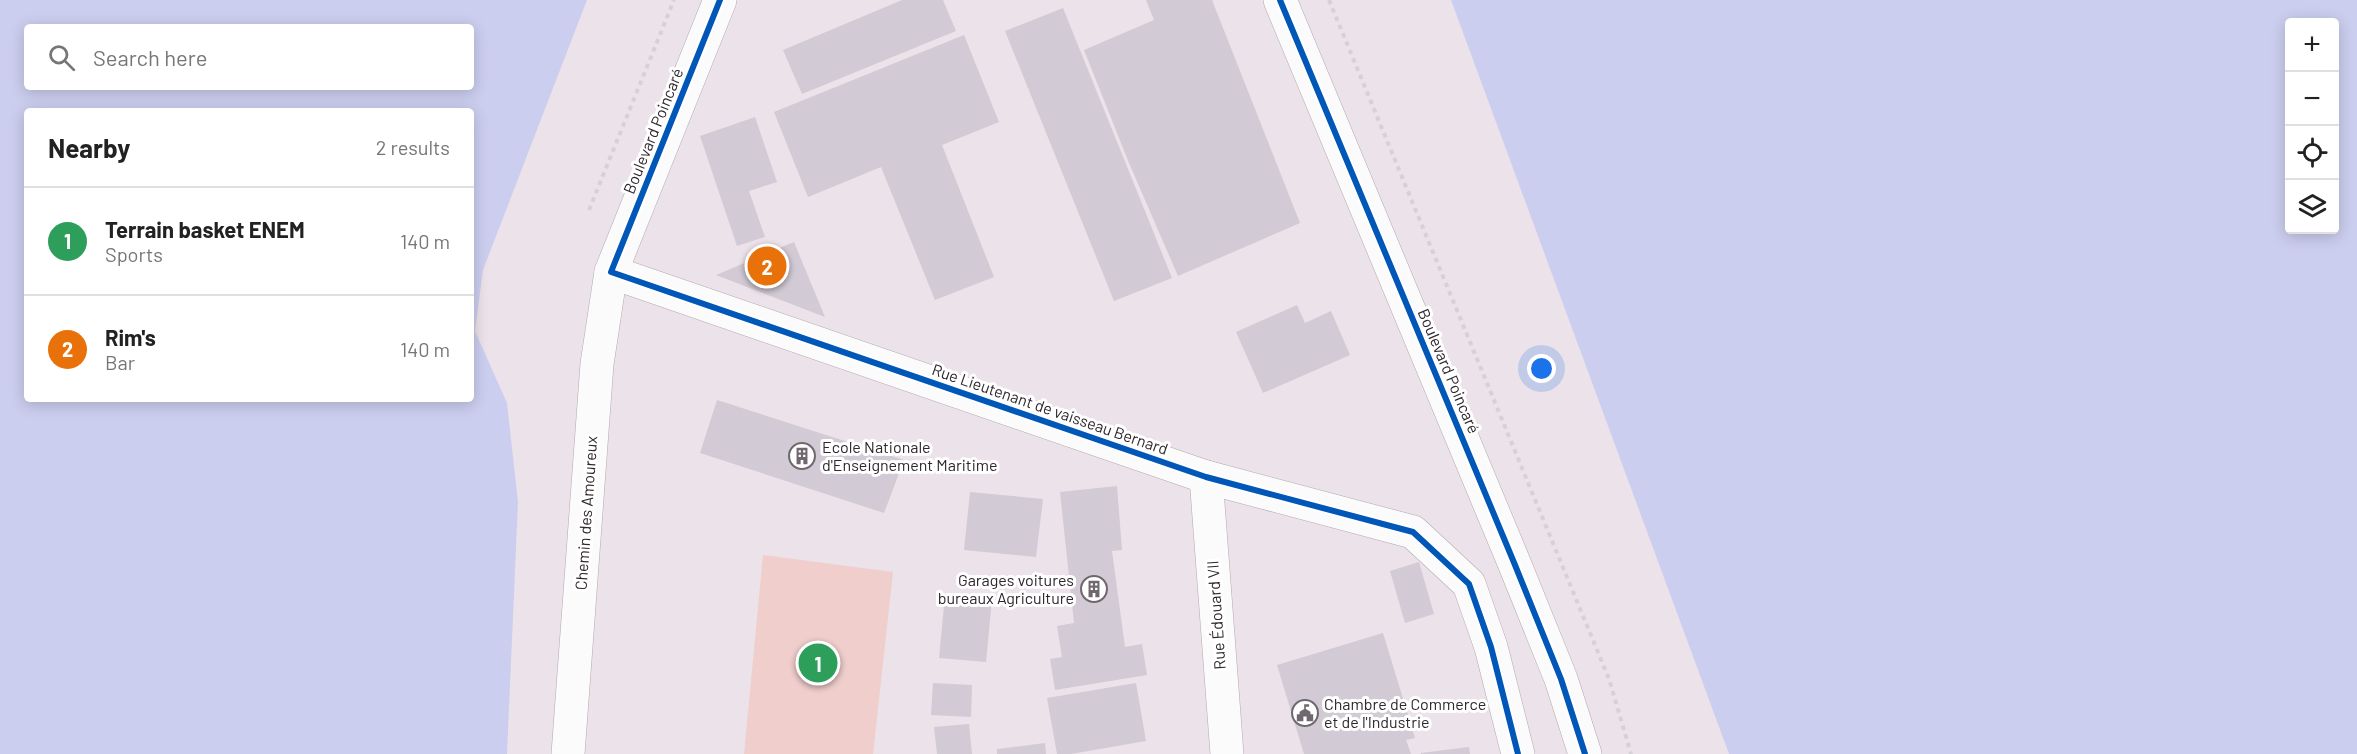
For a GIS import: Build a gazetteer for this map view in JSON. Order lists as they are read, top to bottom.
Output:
{
  "streets": {
    "street": [
      "Boulevard Poincaré",
      "Rue Lieutenant de vaisseau Bernard",
      "Chemin des Amoureux",
      "Rue Édouard VII"
    ]
  },
  "crossings": [
    ["Boulevard Poincaré", "Rue Lieutenant de vaisseau Bernard"],
    ["Boulevard Poincaré", "Chemin des Amoureux"],
    ["Rue Lieutenant de vaisseau Bernard", "Chemin des Amoureux"],
    ["Rue Lieutenant de vaisseau Bernard", "Rue Édouard VII"]
  ],
  "places": {
    "building": ["Ecole Nationale d'Enseignement Maritime", "Garages voitures bureaux Agriculture"],
    "public building": ["Chambre de Commerce et de l'Industrie"]
  },
  "page": {
    "map_buttons": ["+", "−"],
    "search": "Search here",
    "heading": ["Nearby", "2 results"],
    "list": [
      {
        "mark": "1",
        "name": "Terrain basket ENEM",
        "note": "Sports",
        "value": "140 m"
      },
      {
        "mark": "2",
        "name": "Rim's",
        "note": "Bar",
        "value": "140 m"
      }
    ],
    "pins": ["2", "1"]
  }
}
